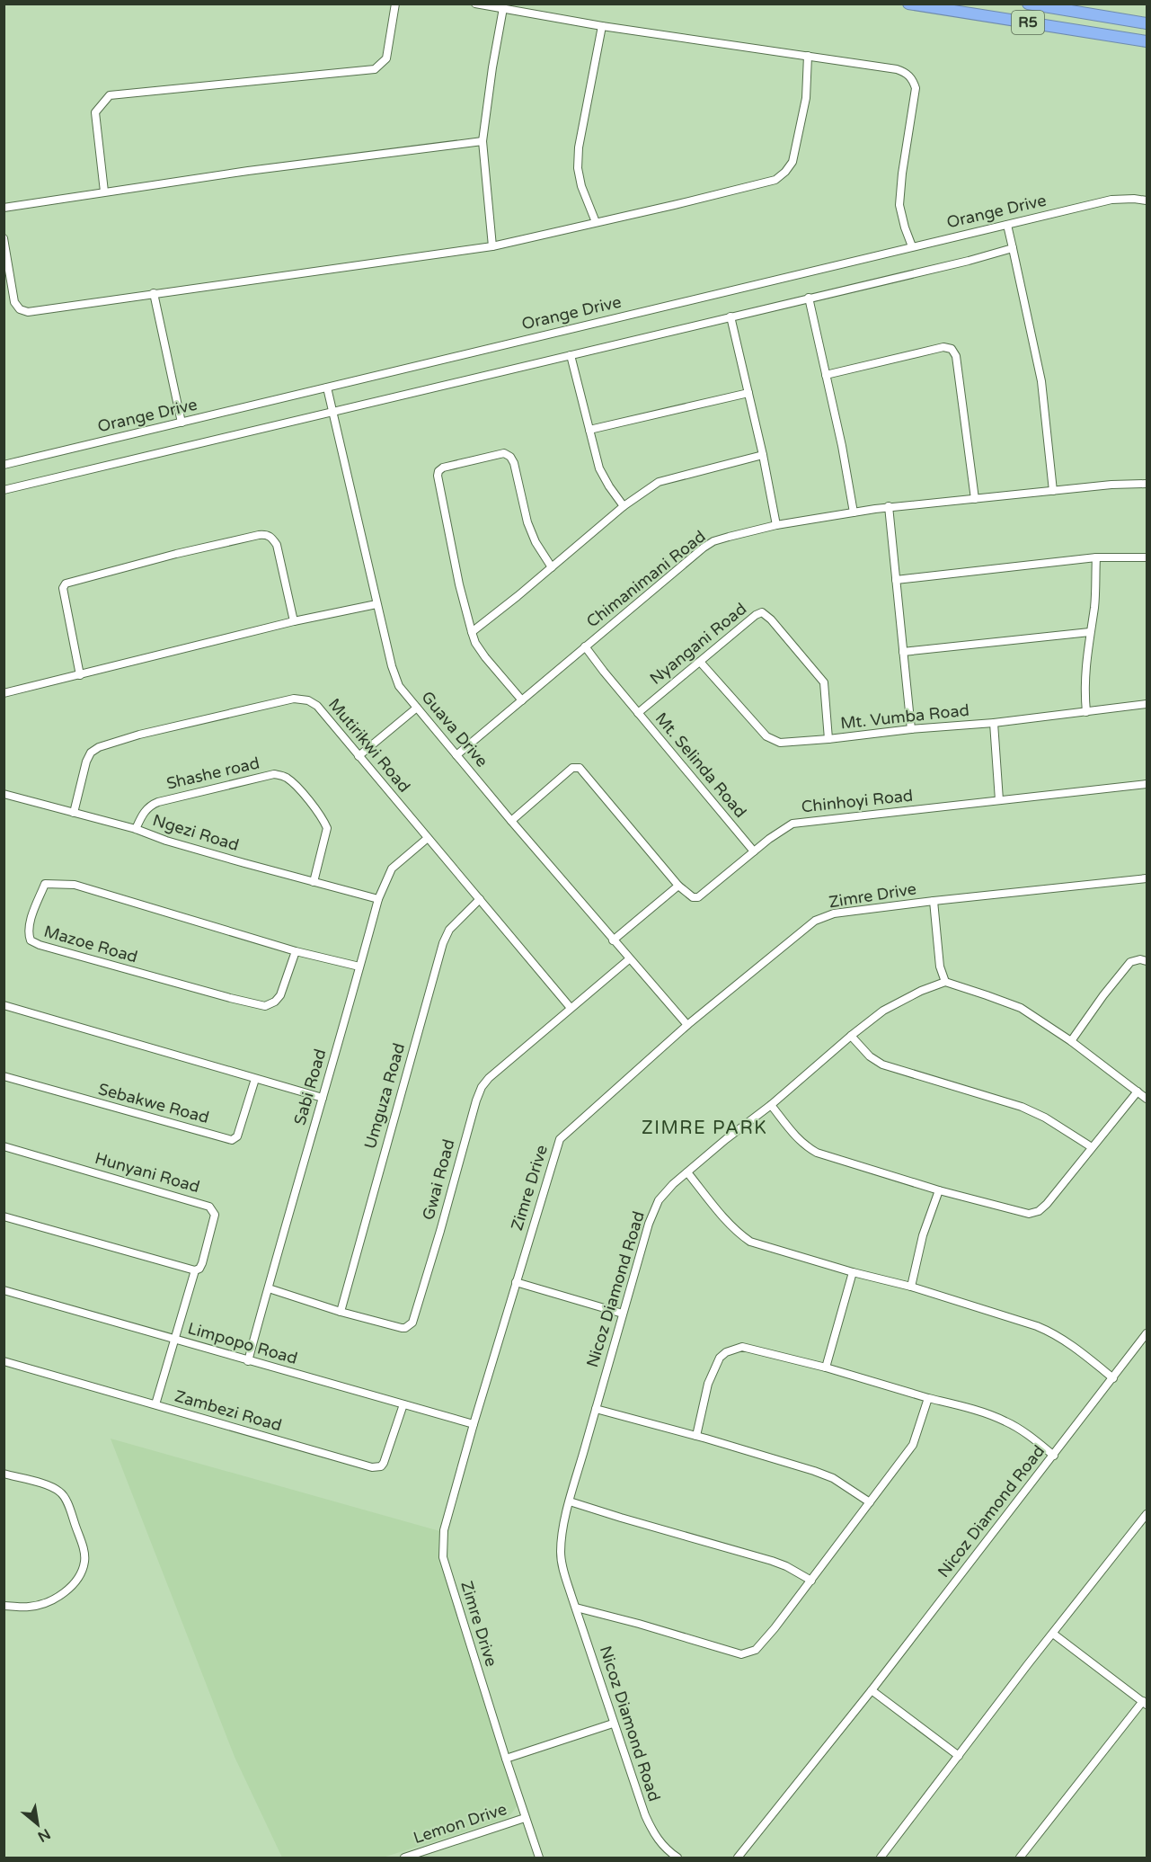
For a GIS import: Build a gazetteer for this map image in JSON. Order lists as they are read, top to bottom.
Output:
{
  "streets": {
    "highway": ["R5"],
    "street": [
      "Orange Drive",
      "Chimanimani Road",
      "Nyangani Road",
      "Mt. Vumba Road",
      "Guava Drive",
      "Mutirikwi Road",
      "Mt. Selinda Road",
      "Shashe road",
      "Chinhoyi Road",
      "Ngezi Road",
      "Zimre Drive",
      "Mazoe Road",
      "Sabi Road",
      "Umguza Road",
      "Sebakwe Road",
      "Hunyani Road",
      "Gwai Road",
      "Nicoz Diamond Road",
      "Limpopo Road",
      "Zambezi Road",
      "Lemon Drive"
    ]
  },
  "crossings": [
    ["Orange Drive", "Guava Drive"],
    ["Chimanimani Road", "Guava Drive"],
    ["Chimanimani Road", "Mt. Selinda Road"],
    ["Nyangani Road", "Mt. Vumba Road"],
    ["Nyangani Road", "Mt. Selinda Road"],
    ["Guava Drive", "Chinhoyi Road"],
    ["Guava Drive", "Zimre Drive"],
    ["Guava Drive", "Gwai Road"],
    ["Mutirikwi Road", "Ngezi Road"],
    ["Mutirikwi Road", "Sabi Road"],
    ["Mutirikwi Road", "Umguza Road"],
    ["Mutirikwi Road", "Gwai Road"],
    ["Mt. Selinda Road", "Chinhoyi Road"],
    ["Shashe road", "Ngezi Road"],
    ["Ngezi Road", "Sabi Road"],
    ["Zimre Drive", "Limpopo Road"],
    ["Zimre Drive", "Lemon Drive"],
    ["Mazoe Road", "Sabi Road"],
    ["Sabi Road", "Gwai Road"],
    ["Sabi Road", "Limpopo Road"],
    ["Umguza Road", "Gwai Road"],
    ["Limpopo Road", "Zambezi Road"]
  ],
  "districts": ["ZIMRE PARK"],
  "north": "bottom right"
}
